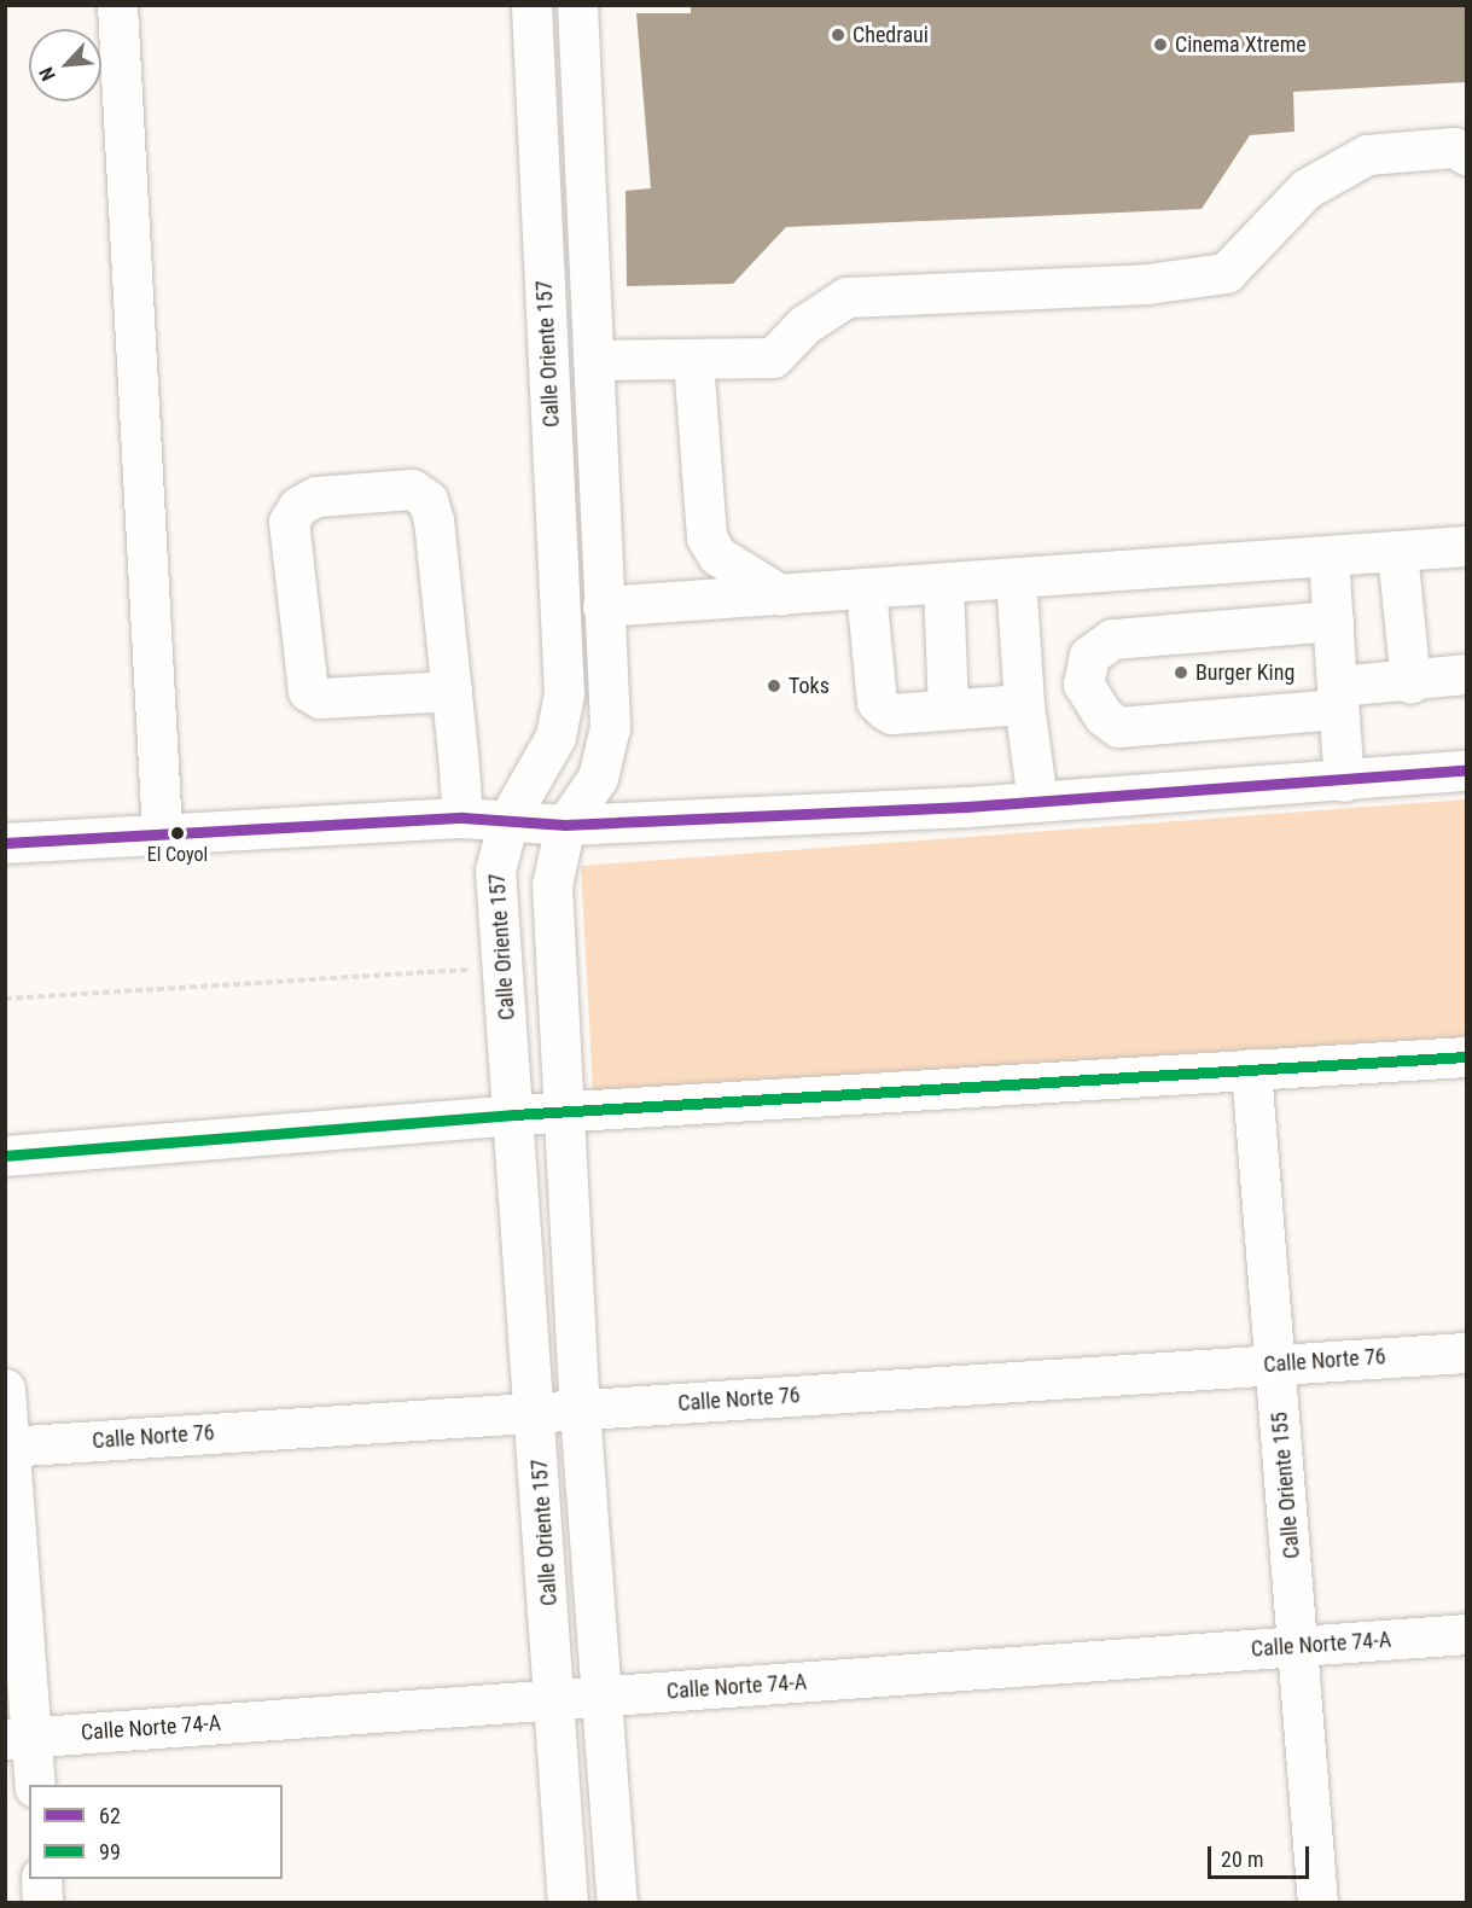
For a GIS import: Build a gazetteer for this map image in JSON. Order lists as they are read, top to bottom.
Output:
{
  "streets": {
    "street": [
      "Calle Oriente 157",
      "Calle Norte 76",
      "Calle Oriente 155",
      "Calle Norte 74-A"
    ]
  },
  "crossings": [
    ["Calle Oriente 157", "Calle Norte 76"],
    ["Calle Oriente 157", "Calle Norte 74-A"],
    ["Calle Norte 76", "Calle Oriente 155"],
    ["Calle Oriente 155", "Calle Norte 74-A"]
  ],
  "places": [
    "Chedraui",
    "Cinema Xtreme",
    "Burger King",
    "Toks",
    "El Coyol"
  ],
  "lines": ["transit line 62", "transit line 99"],
  "legend": ["62", "99"],
  "scale_bar": "20 m",
  "north": "bottom left"
}
